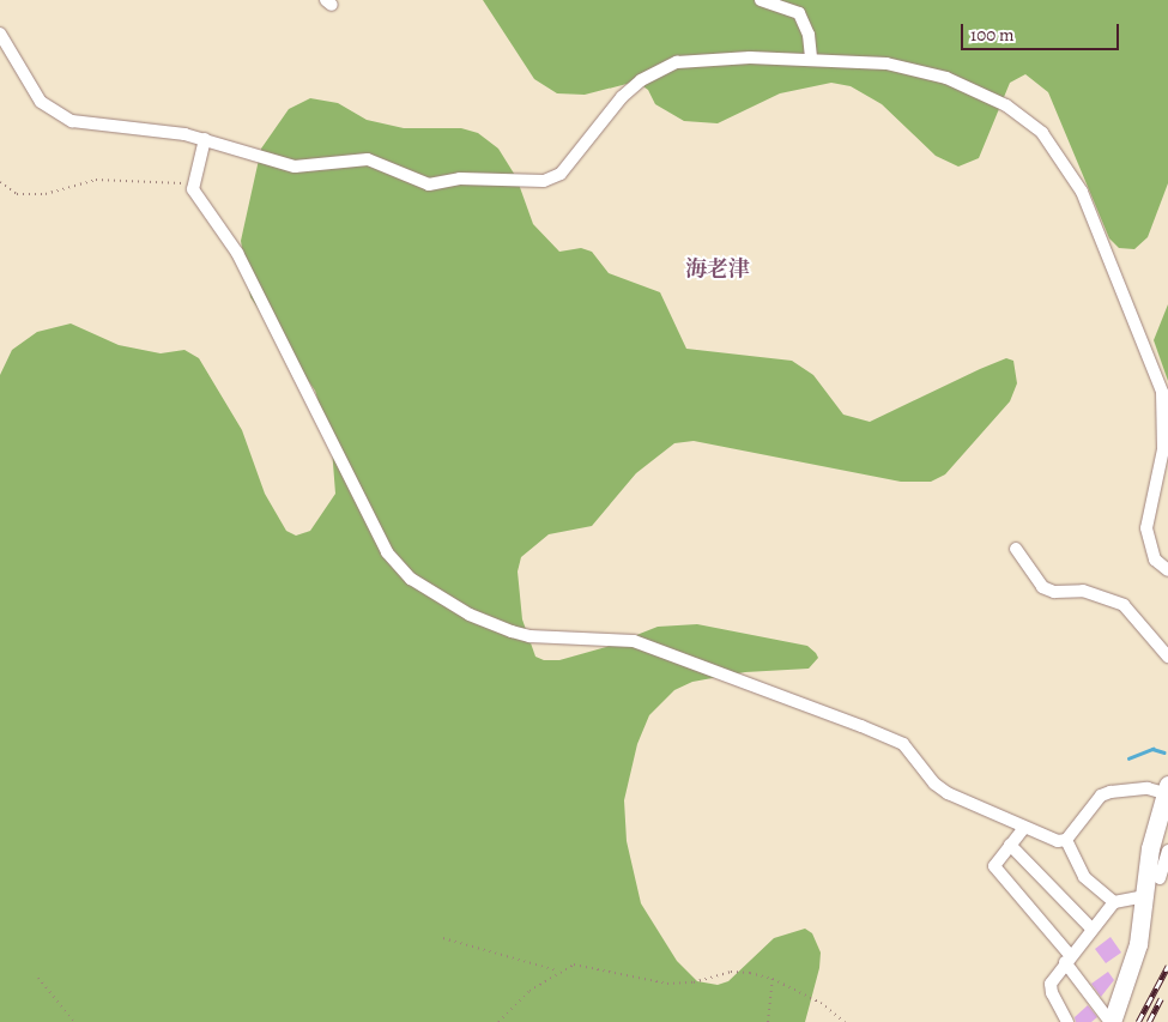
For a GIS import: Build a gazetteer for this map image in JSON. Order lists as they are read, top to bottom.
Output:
{
  "districts": ["海老津"],
  "scale_bar": "100 m"
}
